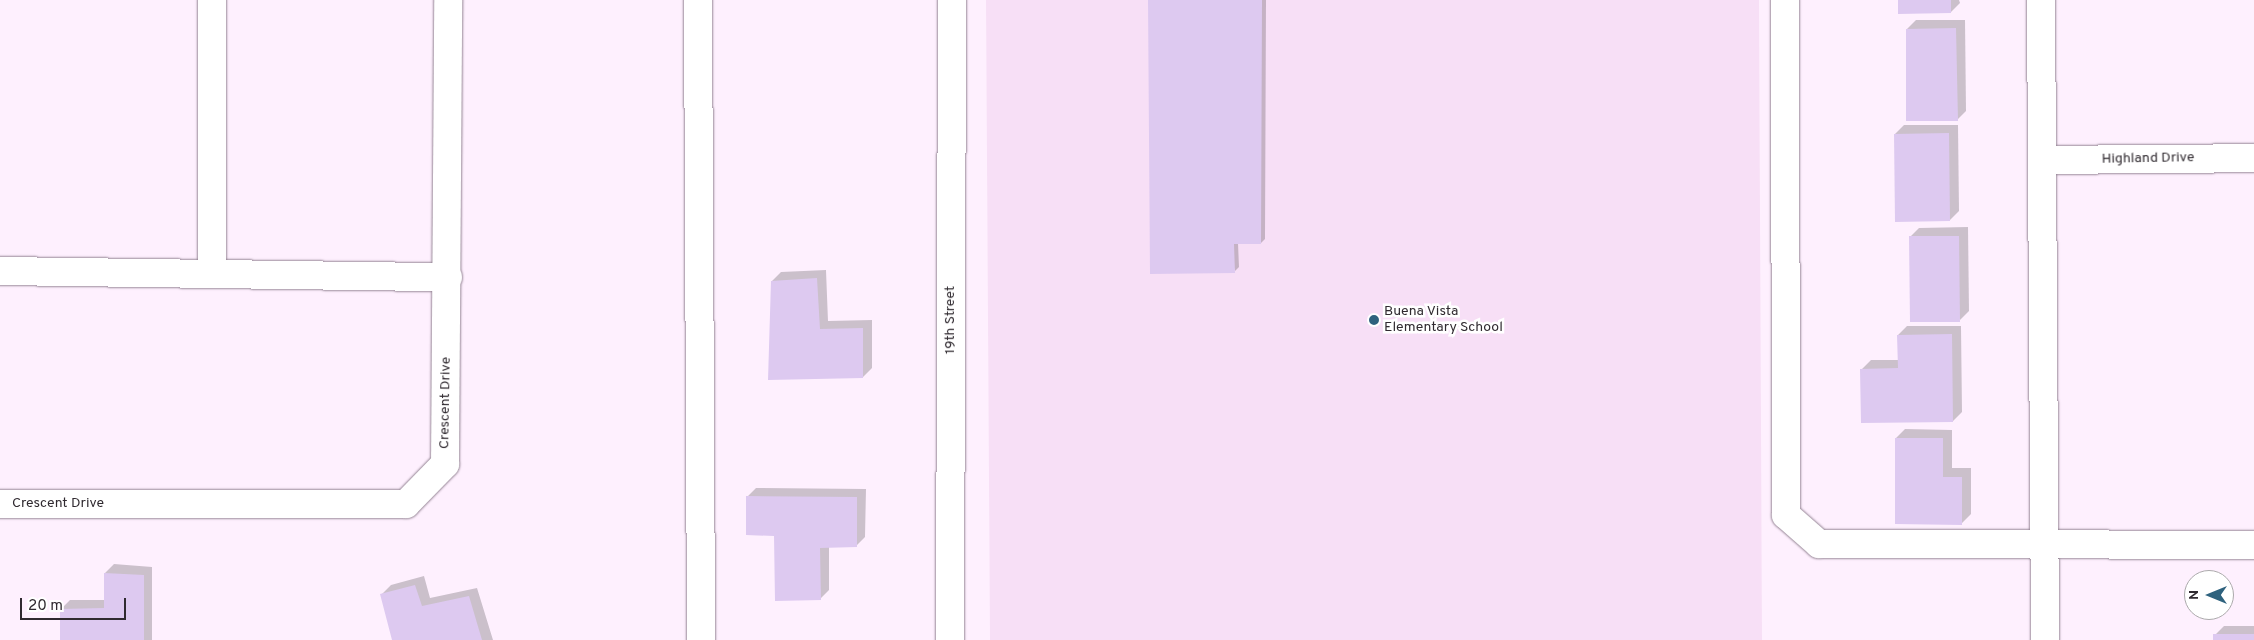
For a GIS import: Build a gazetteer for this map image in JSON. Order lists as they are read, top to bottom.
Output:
{
  "streets": {
    "street": ["Highland Drive", "19th Street", "Crescent Drive"]
  },
  "places": ["Buena Vista Elementary School"],
  "scale_bar": "20 m",
  "north": "left"
}
